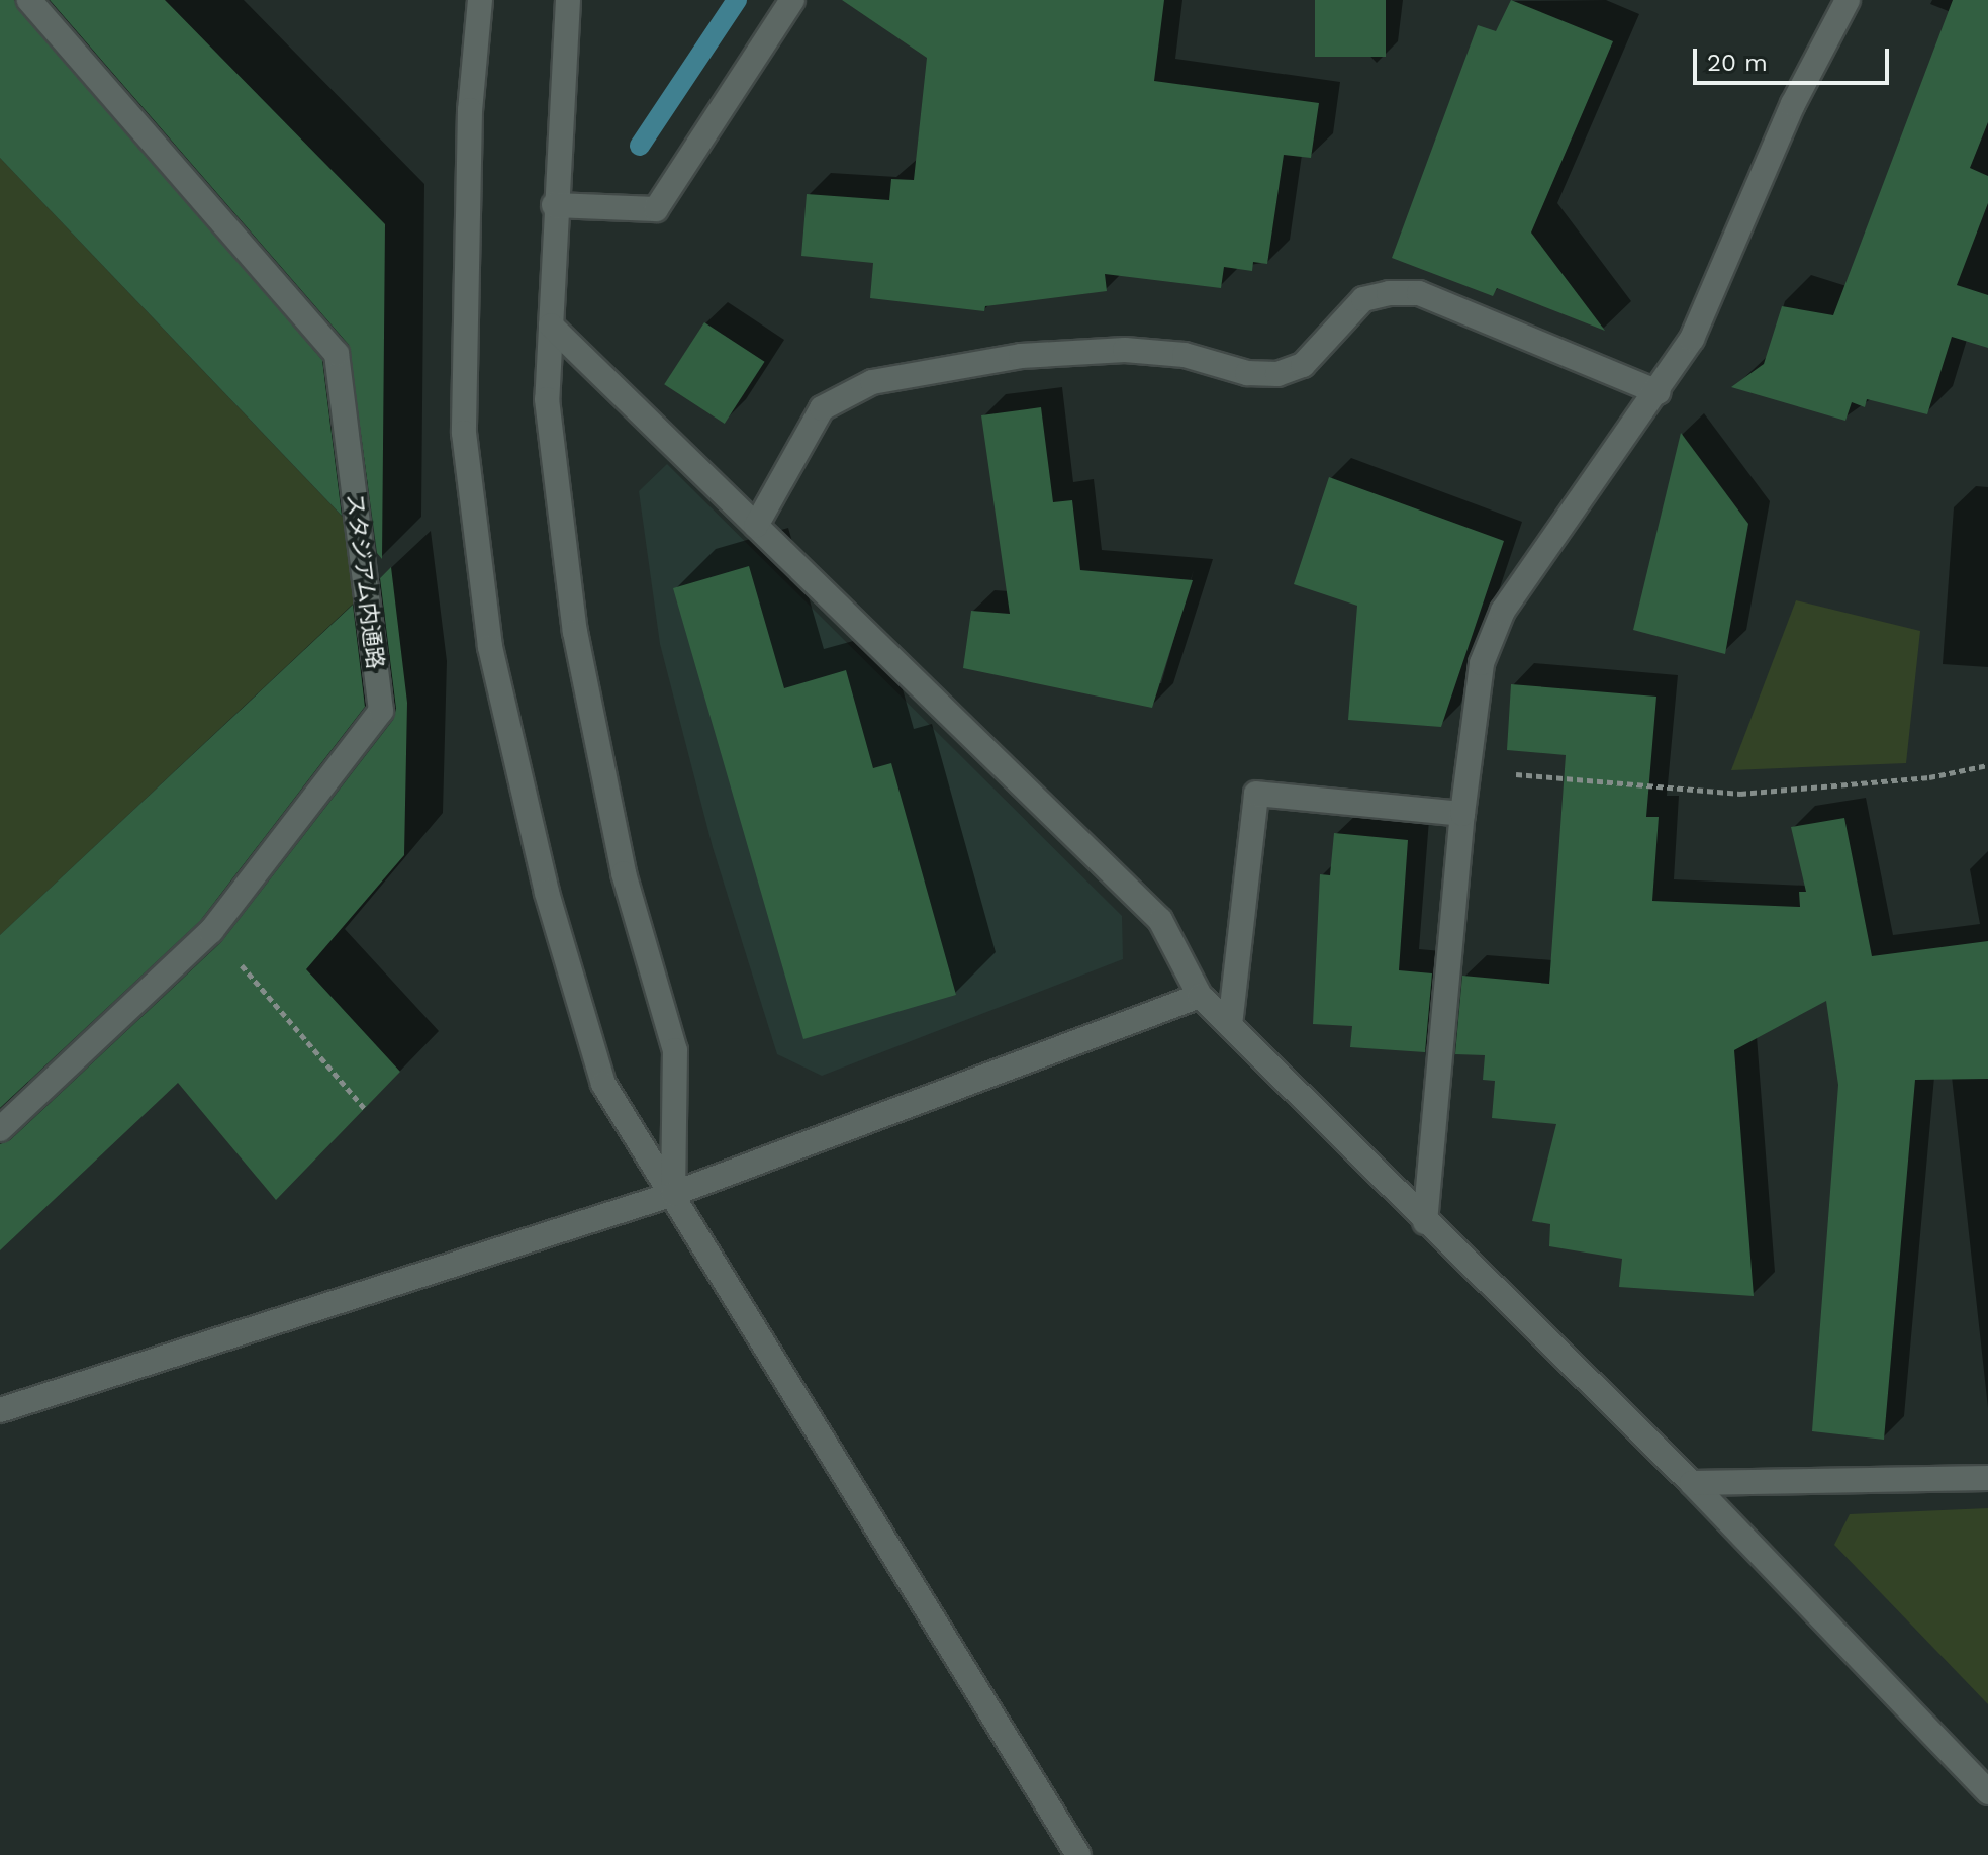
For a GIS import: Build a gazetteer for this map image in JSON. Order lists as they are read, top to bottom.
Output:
{
  "streets": {
    "street": ["スタジアム内通路"]
  },
  "scale_bar": "20 m"
}
